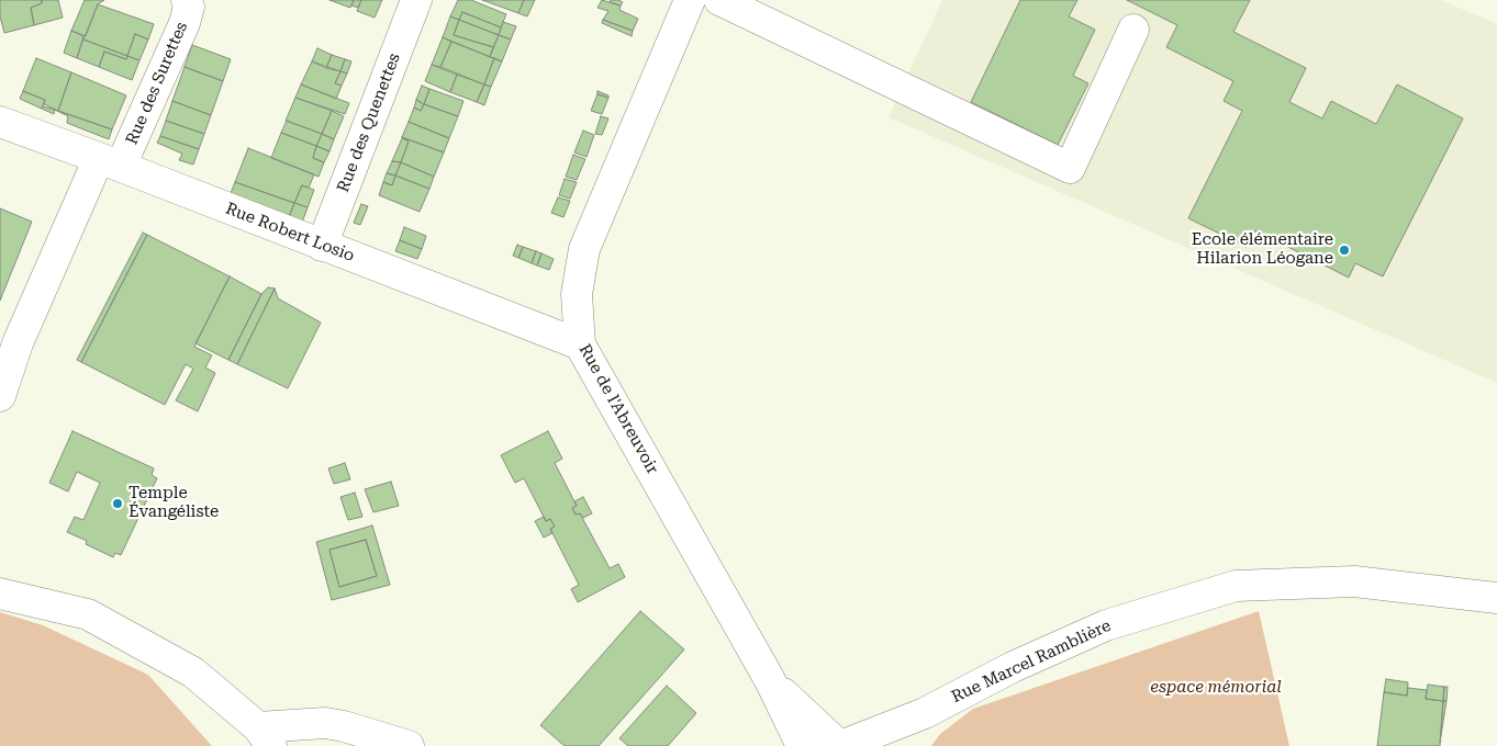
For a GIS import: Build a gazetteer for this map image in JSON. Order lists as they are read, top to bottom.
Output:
{
  "streets": {
    "street": [
      "Rue des Surettes",
      "Rue des Quenettes",
      "Rue Robert Losio",
      "Rue de l'Abreuvoir",
      "Rue Marcel Ramblière"
    ]
  },
  "crossings": [
    ["Rue des Surettes", "Rue Robert Losio"],
    ["Rue des Quenettes", "Rue Robert Losio"],
    ["Rue Robert Losio", "Rue de l'Abreuvoir"],
    ["Rue de l'Abreuvoir", "Rue Marcel Ramblière"]
  ],
  "parks": ["espace mémorial"],
  "places": ["Ecole élémentaire Hilarion Léogane", "Temple Évangéliste"]
}
